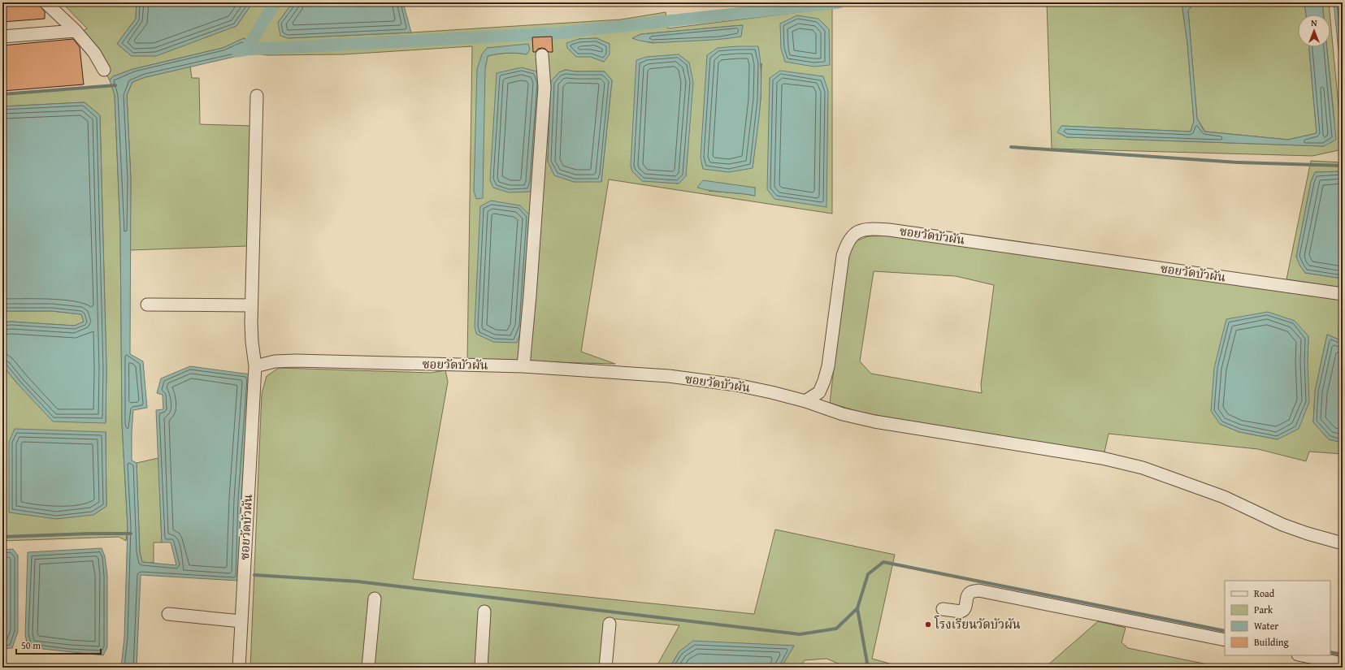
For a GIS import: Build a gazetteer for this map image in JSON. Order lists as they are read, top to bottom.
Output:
{
  "streets": {
    "street": ["ซอยวัดบัวผัน"]
  },
  "places": ["โรงเรียนวัดบัวผัน"],
  "legend": [
    "Road",
    "Park",
    "Water",
    "Building"
  ],
  "scale_bar": "50 m",
  "north": "top"
}
